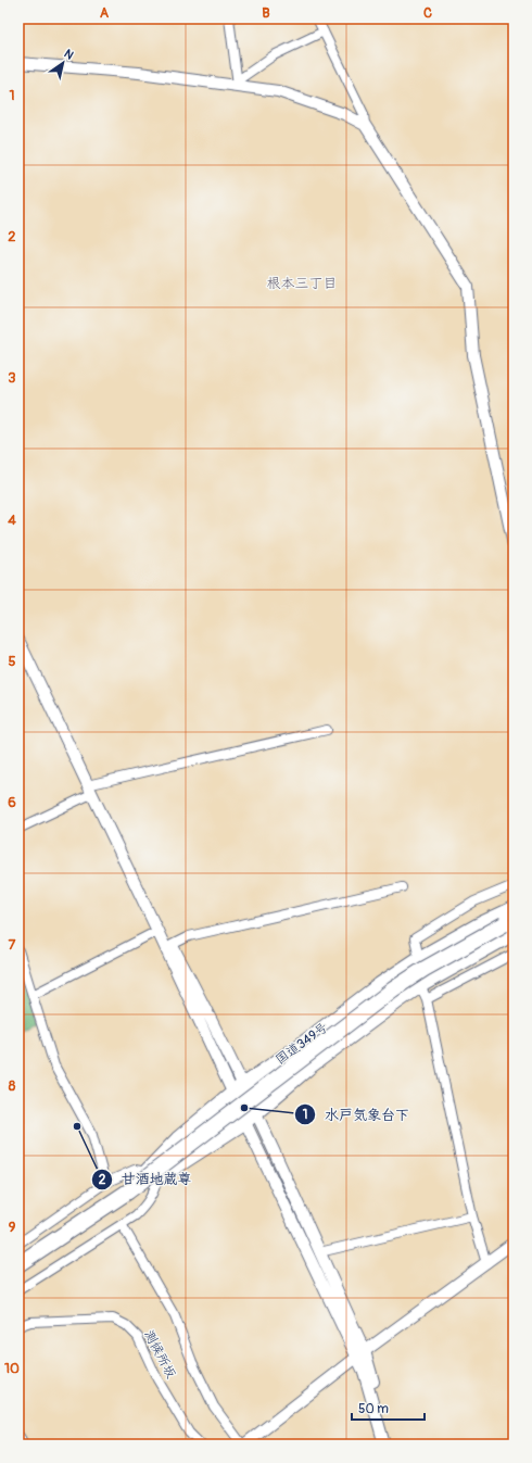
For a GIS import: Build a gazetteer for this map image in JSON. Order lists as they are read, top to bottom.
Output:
{
  "streets": {
    "highway": ["国道349号"],
    "street": ["測候所坂"]
  },
  "districts": ["根本三丁目"],
  "places": ["水戸気象台下", "甘酒地蔵尊"],
  "scale_bar": "50 m",
  "north": "top right",
  "grid": {
    "columns": ["A", "B", "C"],
    "rows": [
      "1",
      "2",
      "3",
      "4",
      "5",
      "6",
      "7",
      "8",
      "9",
      "10"
    ]
  }
}
